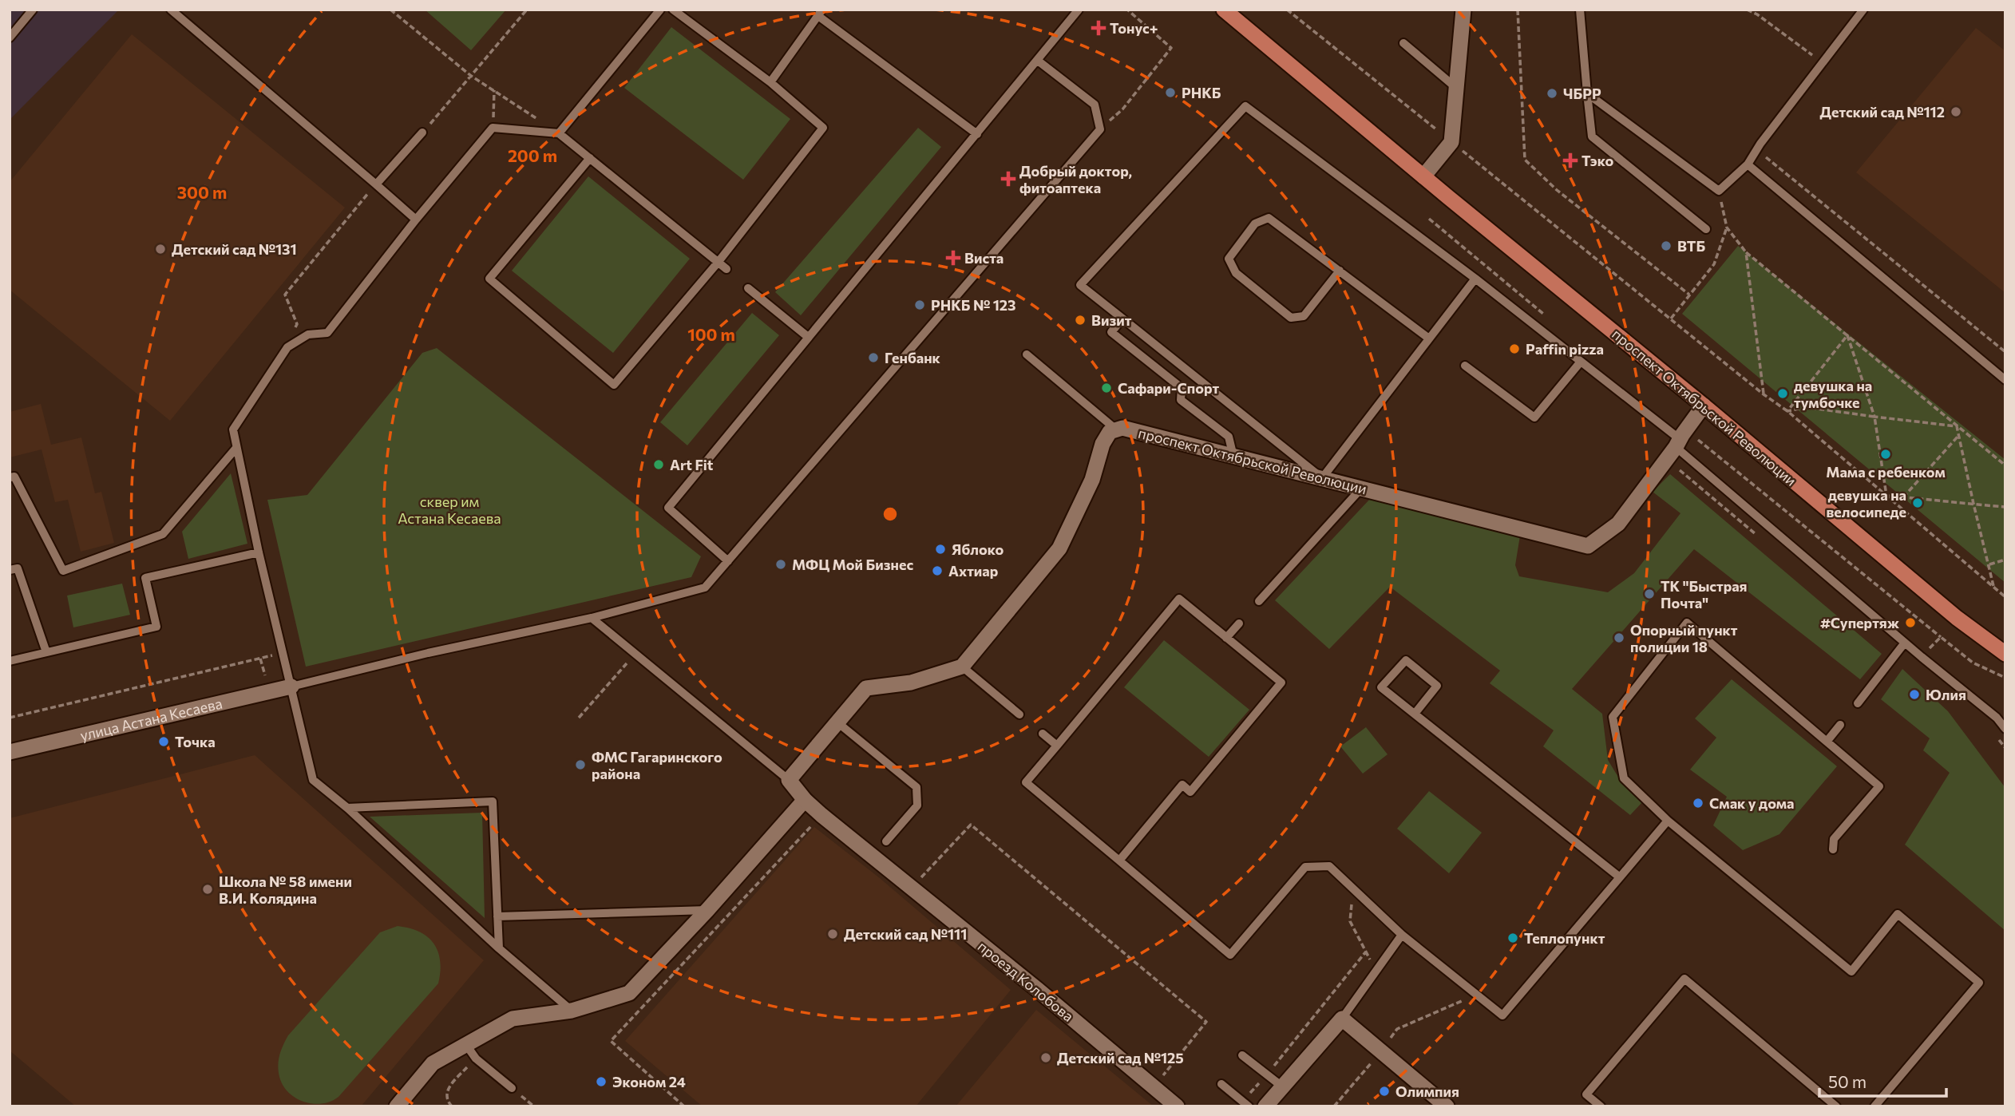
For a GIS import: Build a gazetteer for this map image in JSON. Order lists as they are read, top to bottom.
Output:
{
  "streets": {
    "main road": ["проспект Октябрьской Революции"],
    "street": ["улица Астана Кесаева", "проезд Колобова"]
  },
  "parks": ["сквер им Астана Кесаева"],
  "places": {
    "health": [
      "Тонус+",
      "Тэко",
      "Добрый доктор, фитоаптека",
      "Виста"
    ],
    "other": [
      "РНКБ",
      "ЧБРР",
      "Детский сад №112",
      "ВТБ",
      "Детский сад №131",
      "РНКБ № 123",
      "Визит",
      "Paffin pizza",
      "Генбанк",
      "Сафари-Спорт",
      "девушка на тумбочке",
      "Мама с ребенком",
      "Art Fit",
      "девушка на велосипеде",
      "Яблоко",
      "МФЦ Мой Бизнес",
      "Ахтиар",
      "ТК \"Быстрая Почта\"",
      "#Супертяж",
      "Опорный пункт полиции 18",
      "Юлия",
      "Точка",
      "ФМС Гагаринского района",
      "Смак у дома",
      "Школа № 58 имени В.И. Колядина",
      "Детский сад №111",
      "Теплопункт",
      "Детский сад №125",
      "Эконом 24",
      "Олимпия"
    ]
  },
  "scale_bar": "50 m",
  "rings": ["200 m", "300 m", "100 m"]
}
